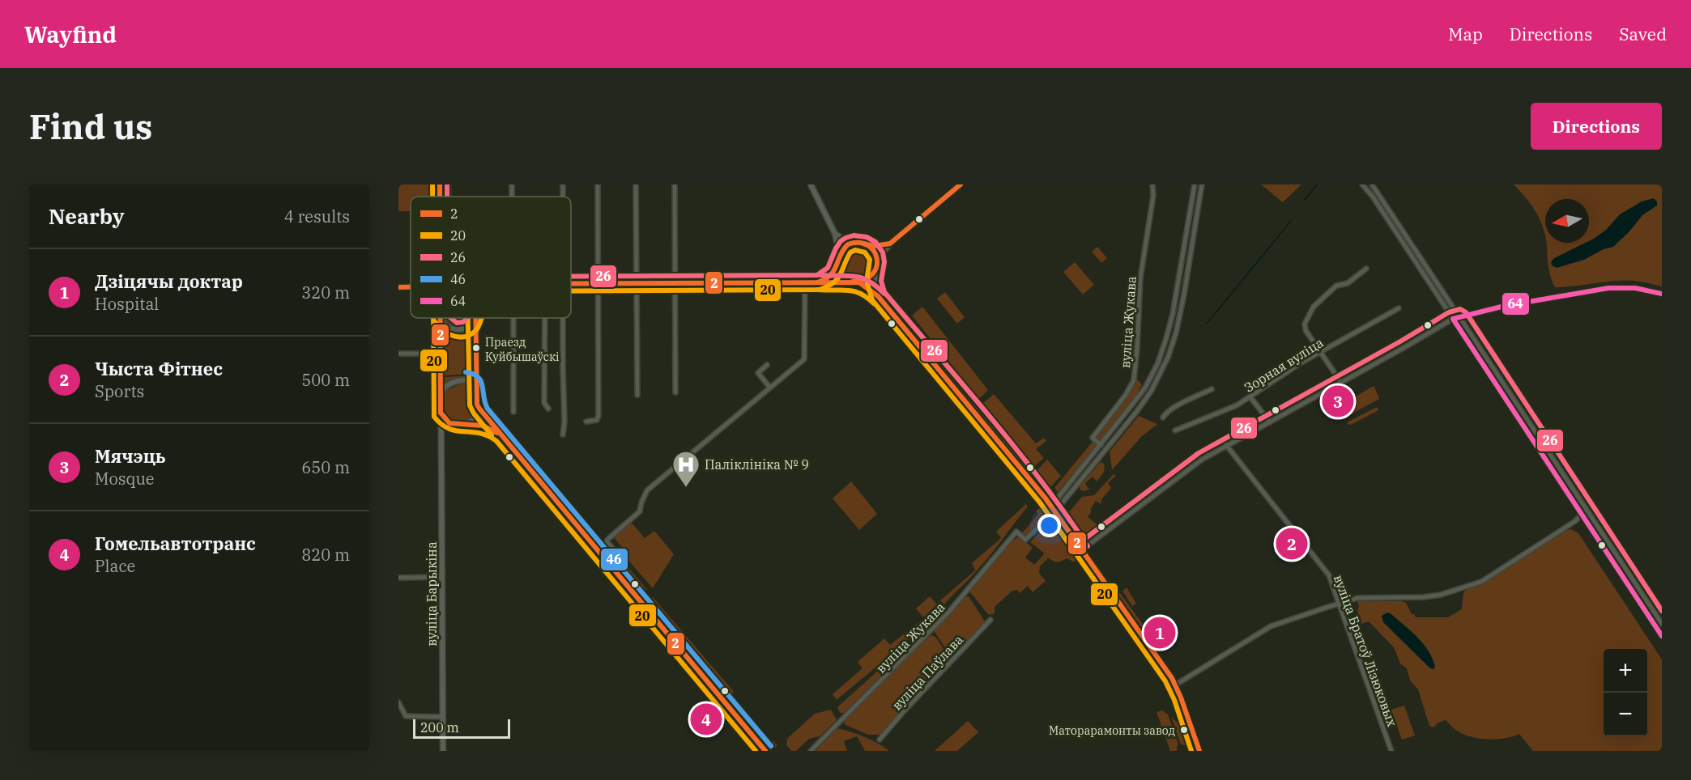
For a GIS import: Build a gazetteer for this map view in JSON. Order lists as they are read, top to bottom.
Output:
{
  "streets": {
    "main road": ["вуліца Барыкіна"],
    "street": [
      "вуліца Жукава",
      "Зорная вуліца",
      "вуліца Братоў Лізюковых",
      "вуліца Паўлава"
    ]
  },
  "places": {
    "other": ["Праезд Куйбышаўскі", "Маторарамонты завод"],
    "hospital": ["Паліклініка № 9"]
  },
  "lines": [
    "transit line 2",
    "transit line 20",
    "transit line 26",
    "transit line 64",
    "transit line 46"
  ],
  "legend": [
    "2",
    "20",
    "26",
    "46",
    "64"
  ],
  "scale_bar": "200 m",
  "north": "left",
  "page": {
    "header": "Wayfind",
    "nav": ["Map", "Directions", "Saved"],
    "buttons": "Directions",
    "title": "Find us",
    "heading": ["Nearby", "4 results"],
    "list": [
      {
        "mark": "1",
        "name": "Дзіцячы доктар",
        "note": "Hospital",
        "value": "320 m"
      },
      {
        "mark": "2",
        "name": "Чыста Фітнес",
        "note": "Sports",
        "value": "500 m"
      },
      {
        "mark": "3",
        "name": "Мячэць",
        "note": "Mosque",
        "value": "650 m"
      },
      {
        "mark": "4",
        "name": "Гомельавтотранс",
        "note": "Place",
        "value": "820 m"
      }
    ],
    "pins": [
      "3",
      "2",
      "1",
      "4"
    ],
    "map_buttons": ["+", "−"],
    "scale": "200 m"
  }
}
